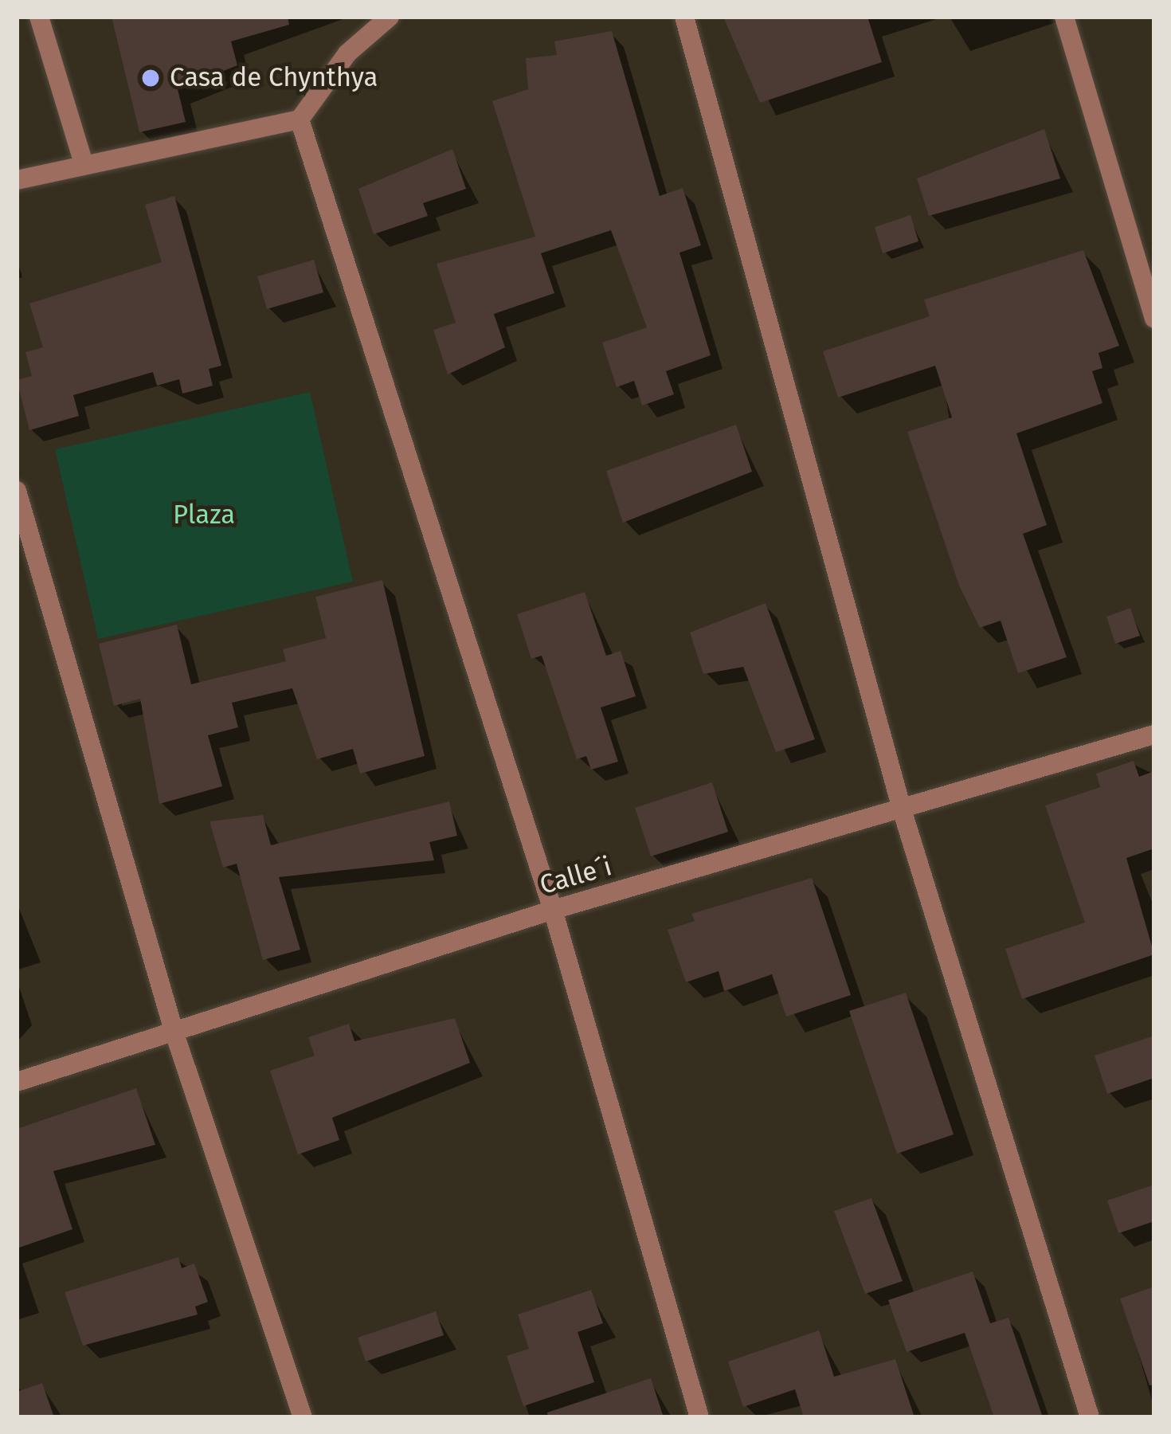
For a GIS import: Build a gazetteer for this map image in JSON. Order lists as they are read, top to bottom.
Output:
{
  "streets": {
    "street": ["Calle´i"]
  },
  "parks": ["Plaza"],
  "places": ["Casa de Chynthya"]
}
